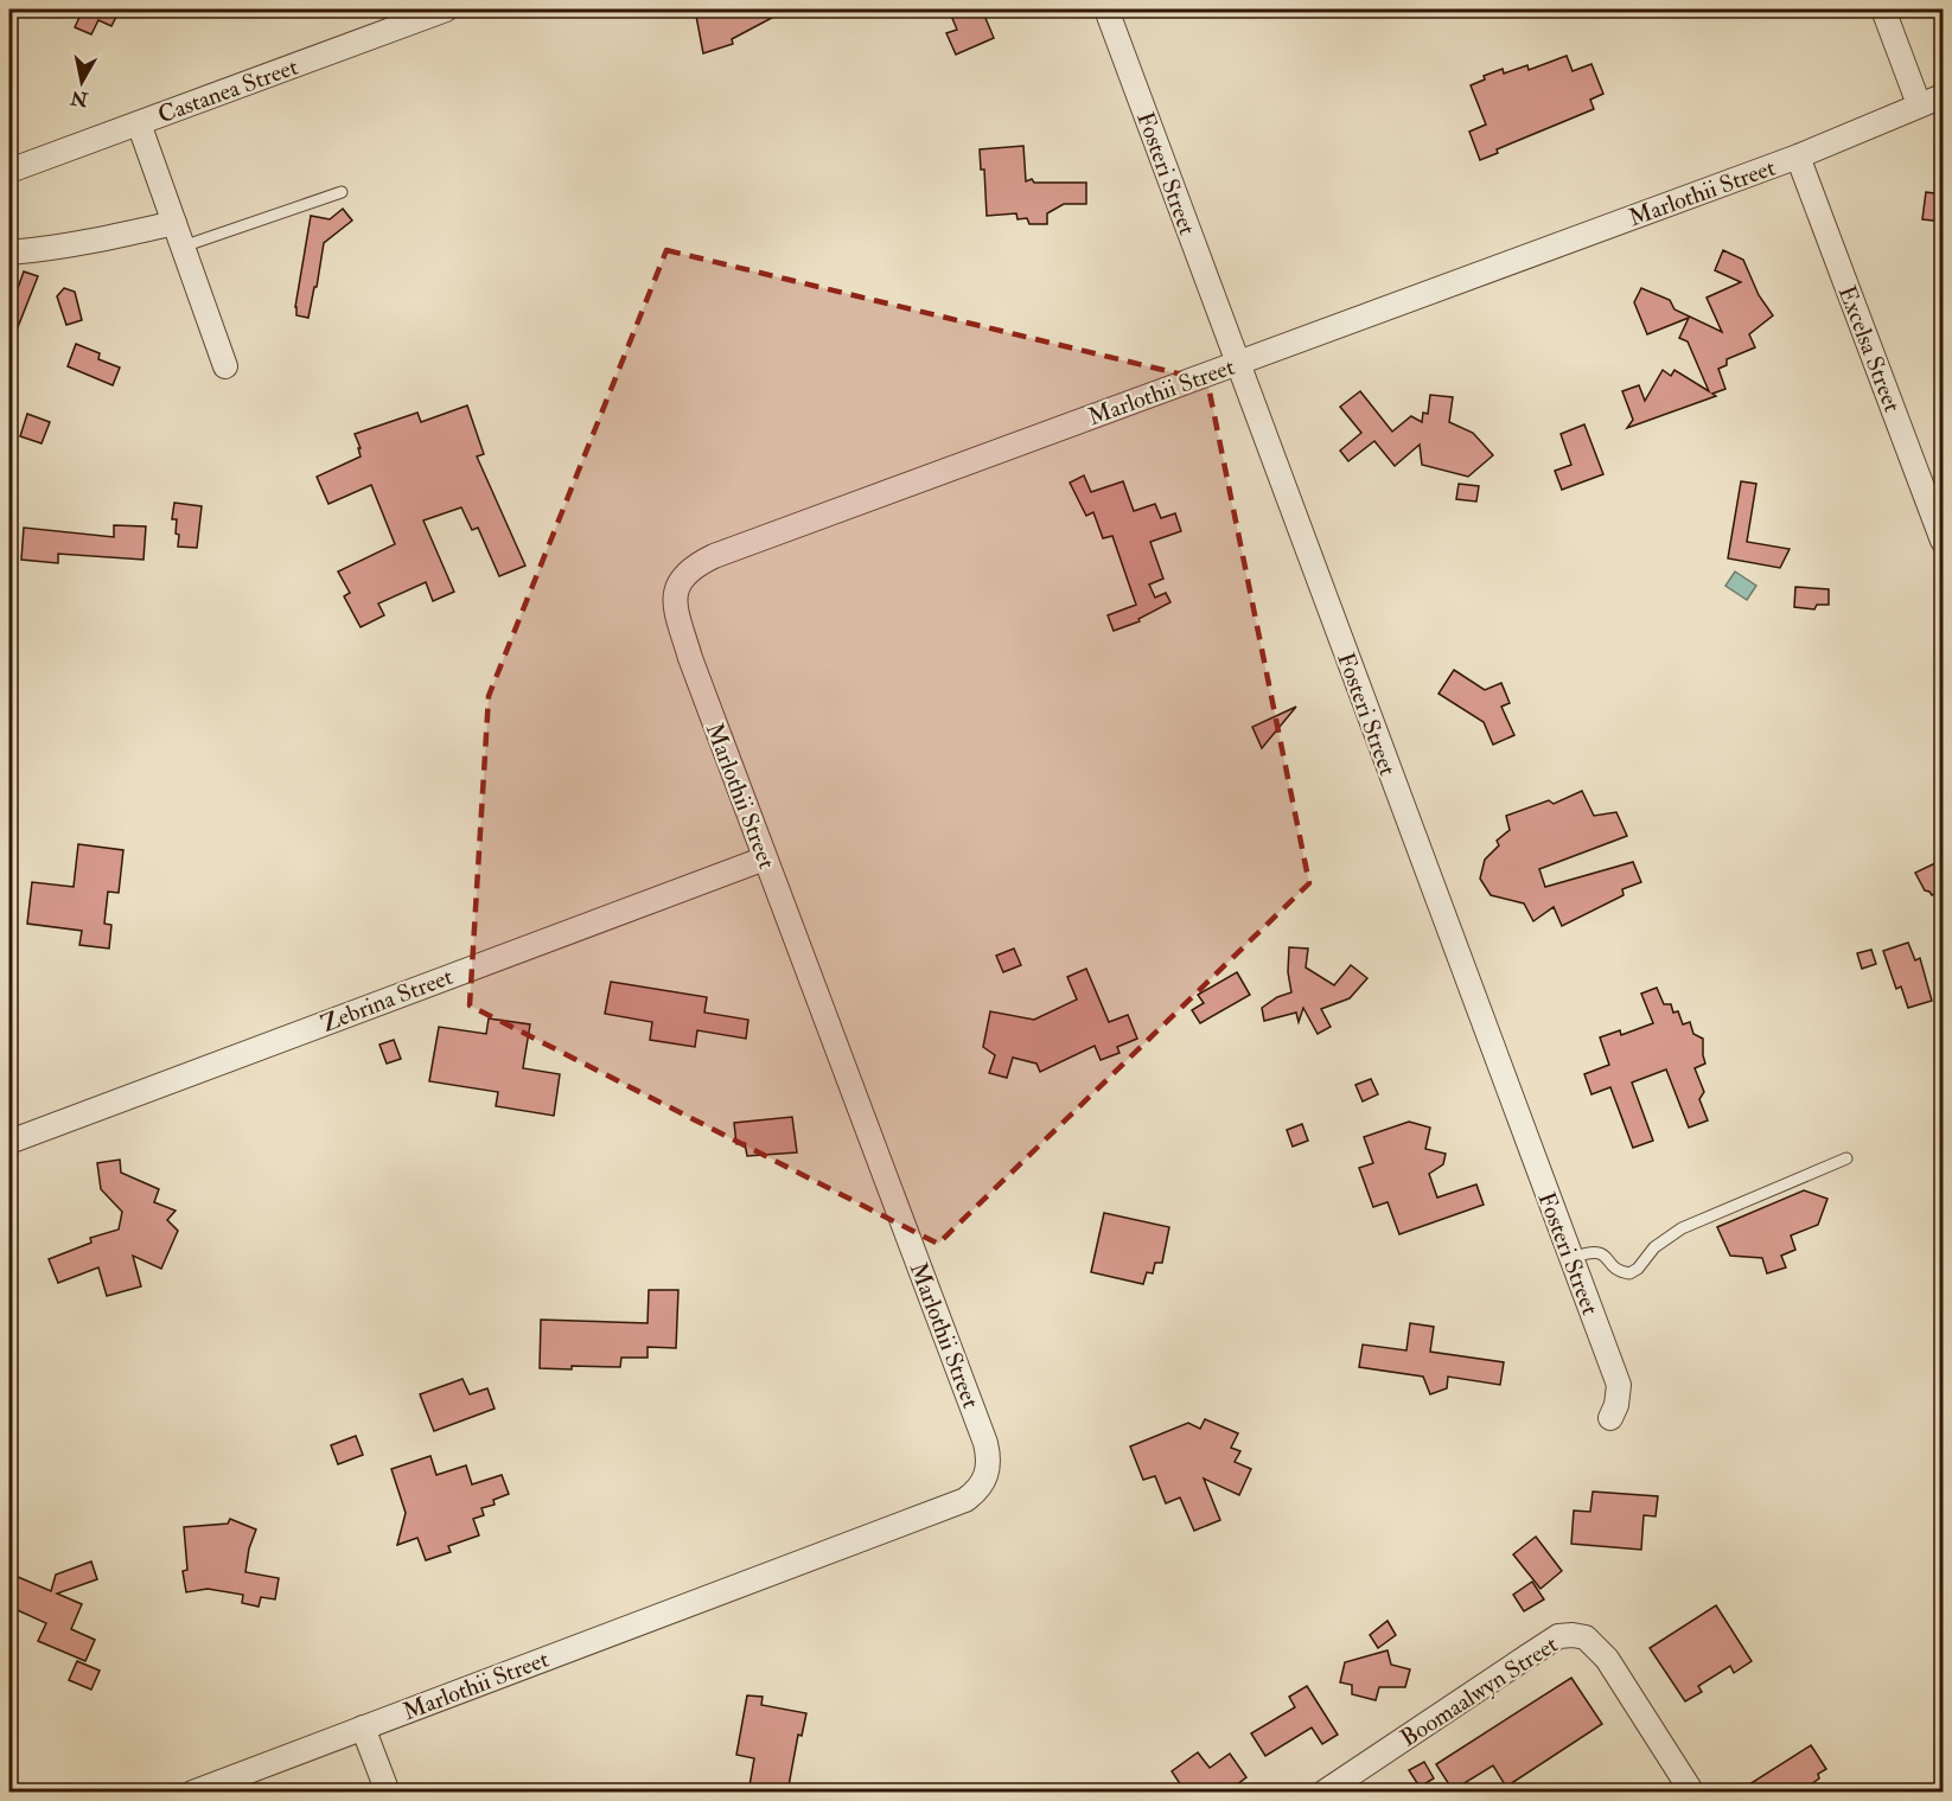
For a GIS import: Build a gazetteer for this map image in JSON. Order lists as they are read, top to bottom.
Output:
{
  "streets": {
    "street": [
      "Castanea Street",
      "Fosteri Street",
      "Marlothii Street",
      "Excelsa Street",
      "Zebrina Street",
      "Boomaalwyn Street"
    ]
  },
  "crossings": [
    ["Fosteri Street", "Marlothii Street"],
    ["Marlothii Street", "Excelsa Street"],
    ["Marlothii Street", "Zebrina Street"]
  ],
  "north": "bottom"
}
